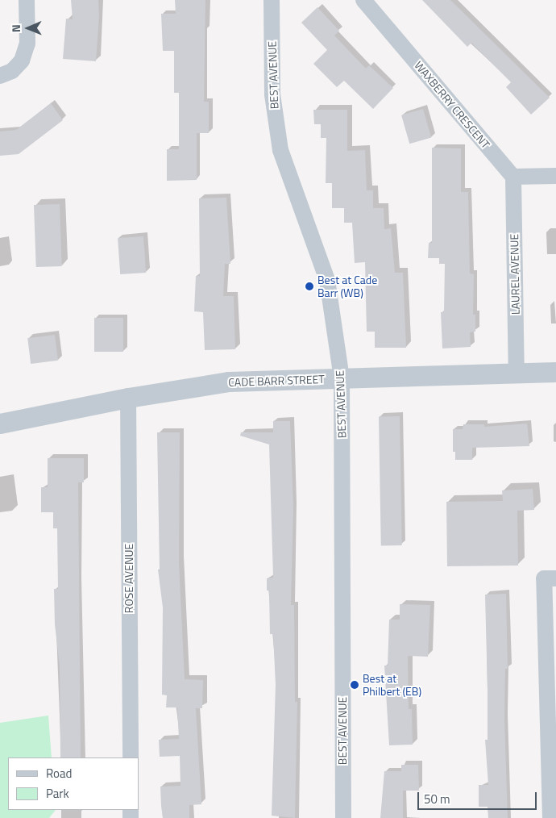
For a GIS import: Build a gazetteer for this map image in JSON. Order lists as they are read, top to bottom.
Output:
{
  "streets": {
    "street": [
      "BEST AVENUE",
      "WAXBERRY CRESCENT",
      "LAUREL AVENUE",
      "CADE BARR STREET",
      "ROSE AVENUE"
    ]
  },
  "crossings": [
    ["BEST AVENUE", "CADE BARR STREET"],
    ["WAXBERRY CRESCENT", "LAUREL AVENUE"],
    ["LAUREL AVENUE", "CADE BARR STREET"],
    ["CADE BARR STREET", "ROSE AVENUE"]
  ],
  "places": ["Best at Cade Barr (WB)", "Best at Philbert (EB)"],
  "legend": ["Road", "Park"],
  "scale_bar": "50 m",
  "north": "left"
}
